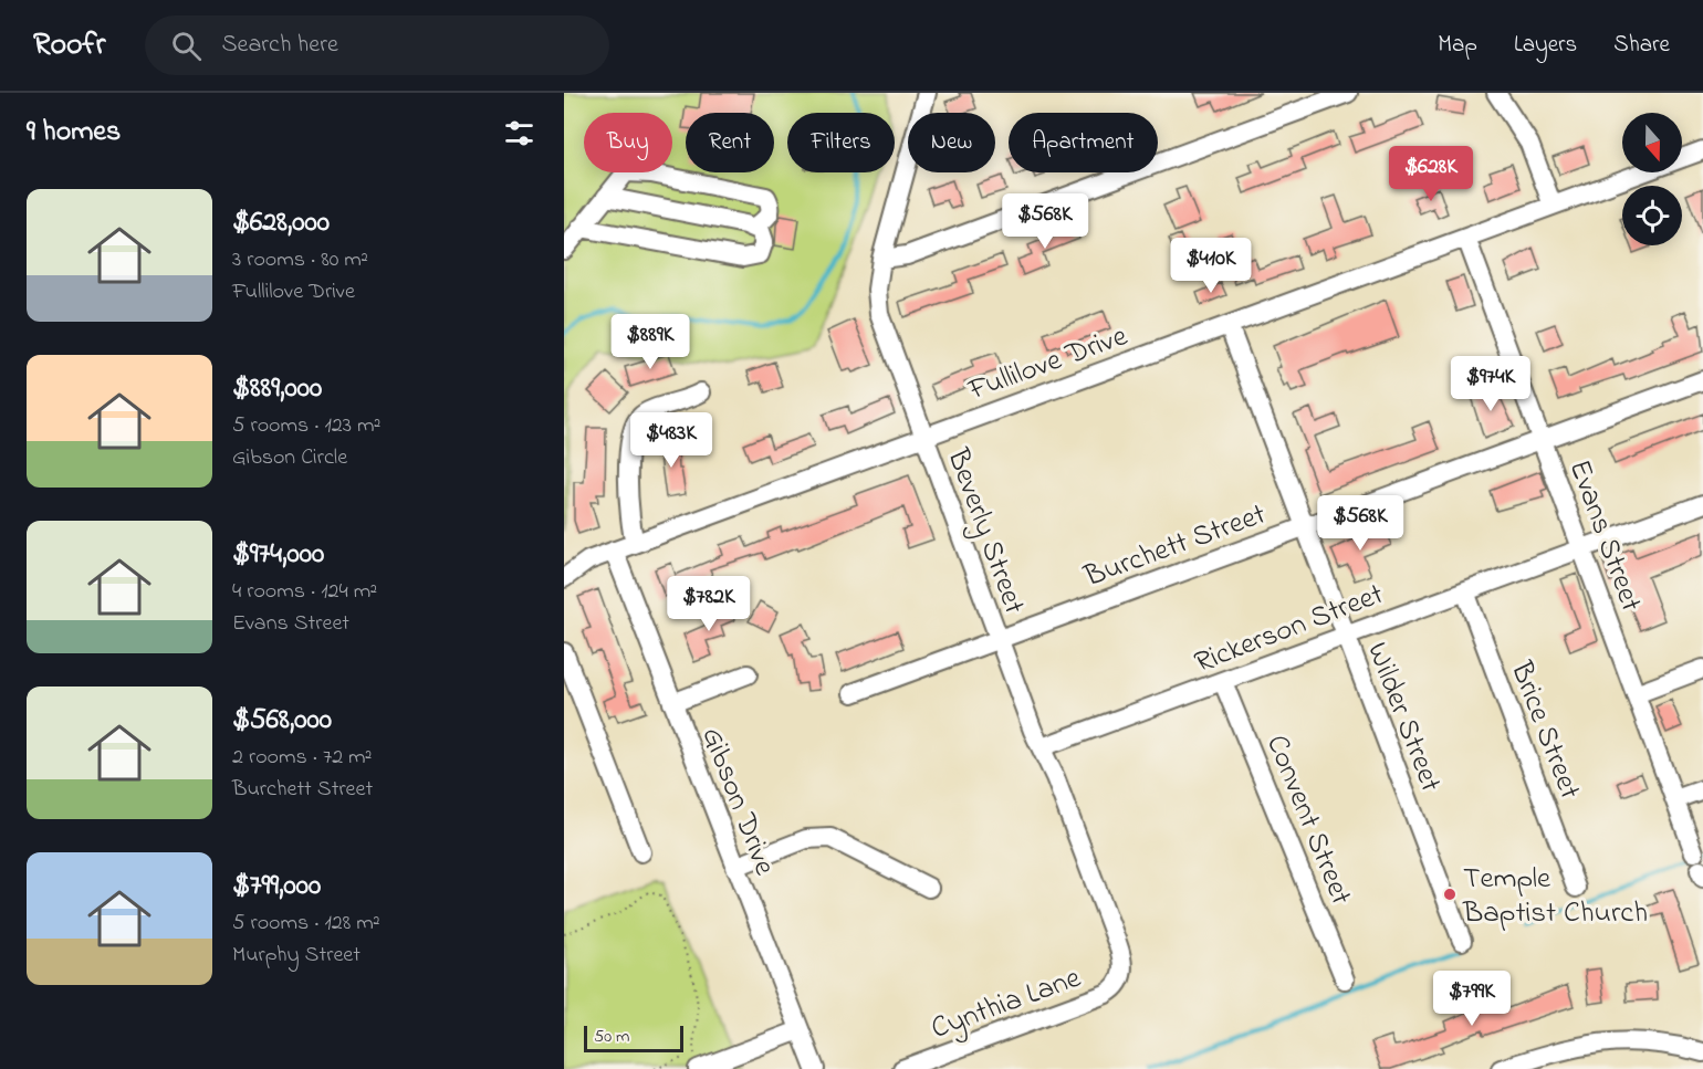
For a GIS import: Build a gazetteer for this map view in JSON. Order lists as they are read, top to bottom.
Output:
{
  "streets": {
    "street": [
      "Fullilove Drive",
      "Beverly Street",
      "Evans Street",
      "Burchett Street",
      "Rickerson Street",
      "Wilder Street",
      "Brice Street",
      "Gibson Drive",
      "Convent Street",
      "Cynthia Lane"
    ]
  },
  "crossings": [
    ["Fullilove Drive", "Beverly Street"],
    ["Fullilove Drive", "Evans Street"],
    ["Fullilove Drive", "Wilder Street"],
    ["Fullilove Drive", "Gibson Drive"],
    ["Beverly Street", "Burchett Street"],
    ["Beverly Street", "Rickerson Street"],
    ["Beverly Street", "Cynthia Lane"],
    ["Evans Street", "Burchett Street"],
    ["Evans Street", "Rickerson Street"],
    ["Burchett Street", "Wilder Street"],
    ["Rickerson Street", "Wilder Street"],
    ["Rickerson Street", "Brice Street"],
    ["Rickerson Street", "Convent Street"]
  ],
  "places": ["Temple Baptist Church"],
  "scale_bar": "50 m",
  "north": "bottom",
  "page": {
    "header": "Roofr",
    "search": "Search here",
    "nav": ["Map", "Layers", "Share"],
    "heading": "9 homes",
    "chip": [
      "Buy",
      "Rent",
      "Filters",
      "New",
      "Apartment"
    ],
    "price": [
      "$628K",
      "$568K",
      "$410K",
      "$889K",
      "$974K",
      "$483K",
      "$568K",
      "$782K",
      "$799K"
    ],
    "list": [
      {
        "name": "$628,000",
        "note": "3 rooms · 80 m² · Fullilove Drive"
      },
      {
        "name": "$889,000",
        "note": "5 rooms · 123 m² · Gibson Circle"
      },
      {
        "name": "$974,000",
        "note": "4 rooms · 124 m² · Evans Street"
      },
      {
        "name": "$568,000",
        "note": "2 rooms · 72 m² · Burchett Street"
      },
      {
        "name": "$799,000",
        "note": "5 rooms · 128 m² · Murphy Street"
      }
    ],
    "scale": "50 m"
  }
}
